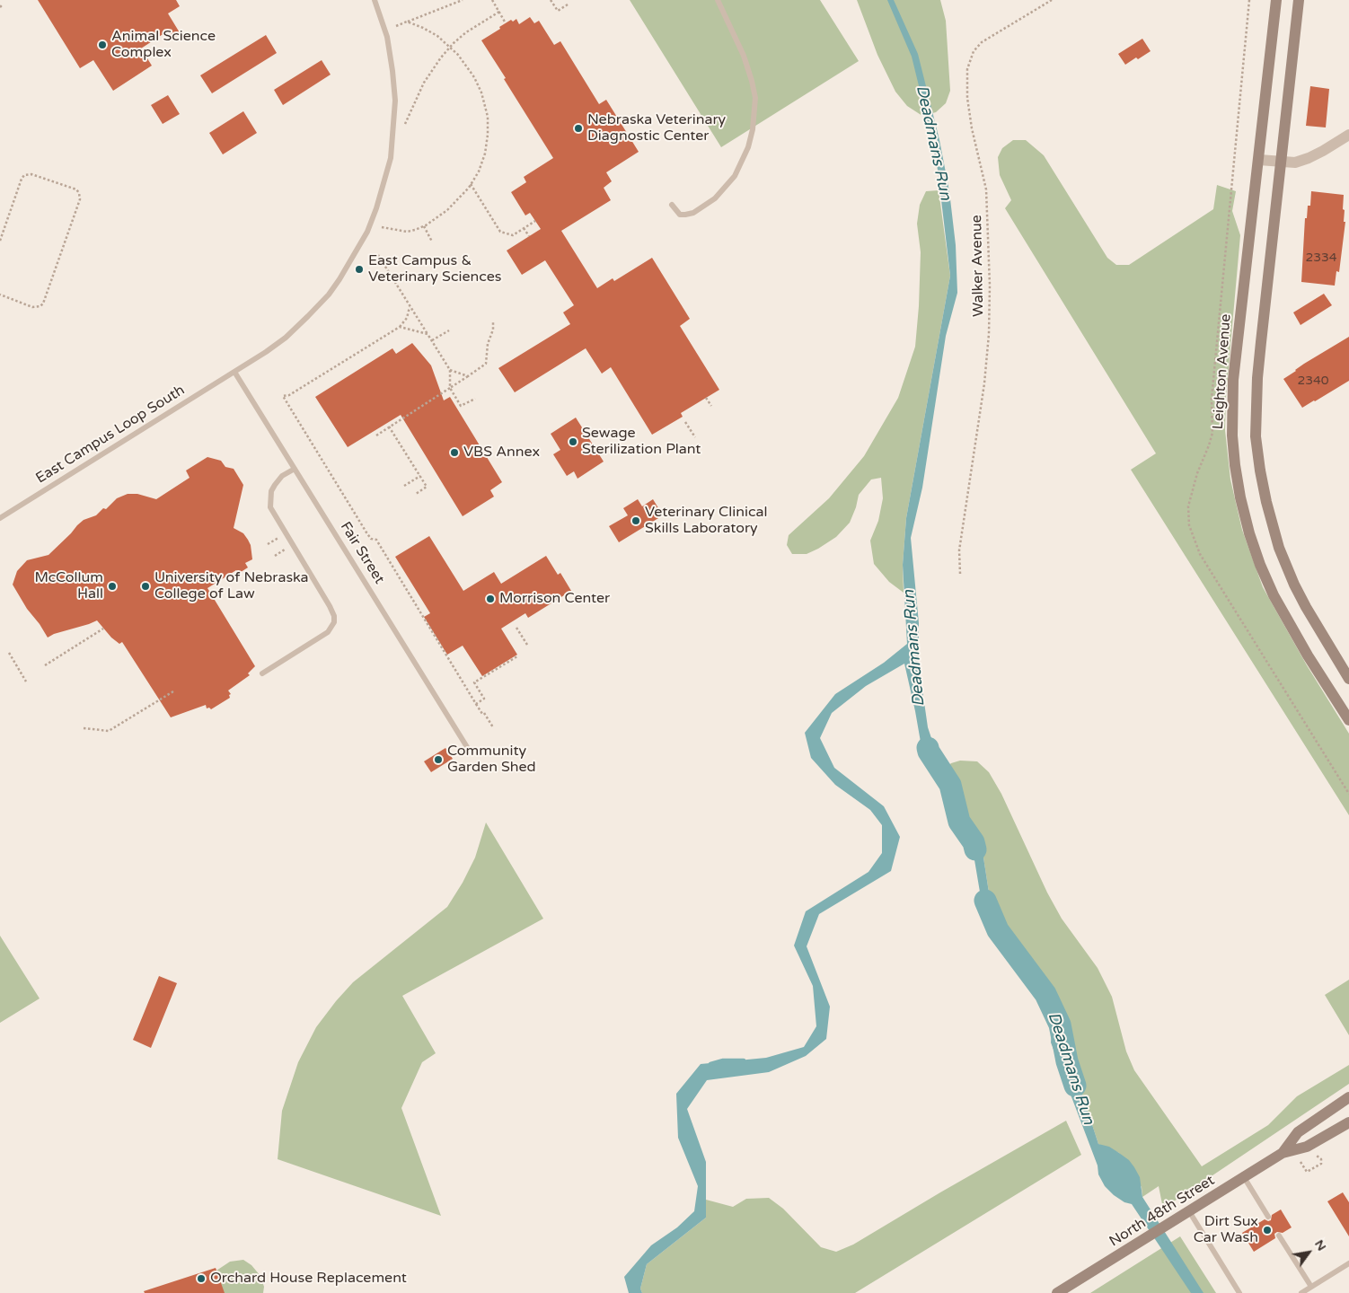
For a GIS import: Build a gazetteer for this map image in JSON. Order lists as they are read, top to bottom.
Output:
{
  "streets": {
    "main road": ["Leighton Avenue", "North 48th Street"],
    "lane": ["East Campus Loop South", "Fair Street"],
    "path": ["Walker Avenue"]
  },
  "crossings": [
    ["East Campus Loop South", "Fair Street"]
  ],
  "water": ["Deadmans Run"],
  "places": [
    "Animal Science Complex",
    "Nebraska Veterinary Diagnostic Center",
    "East Campus & Veterinary Sciences",
    "Sewage Sterilization Plant",
    "VBS Annex",
    "Veterinary Clinical Skills Laboratory",
    "McCollum Hall",
    "University of Nebraska College of Law",
    "Morrison Center",
    "Community Garden Shed",
    "Dirt Sux Car Wash",
    "Orchard House Replacement"
  ],
  "house_numbers": ["2334", "2340"],
  "north": "top right"
}
